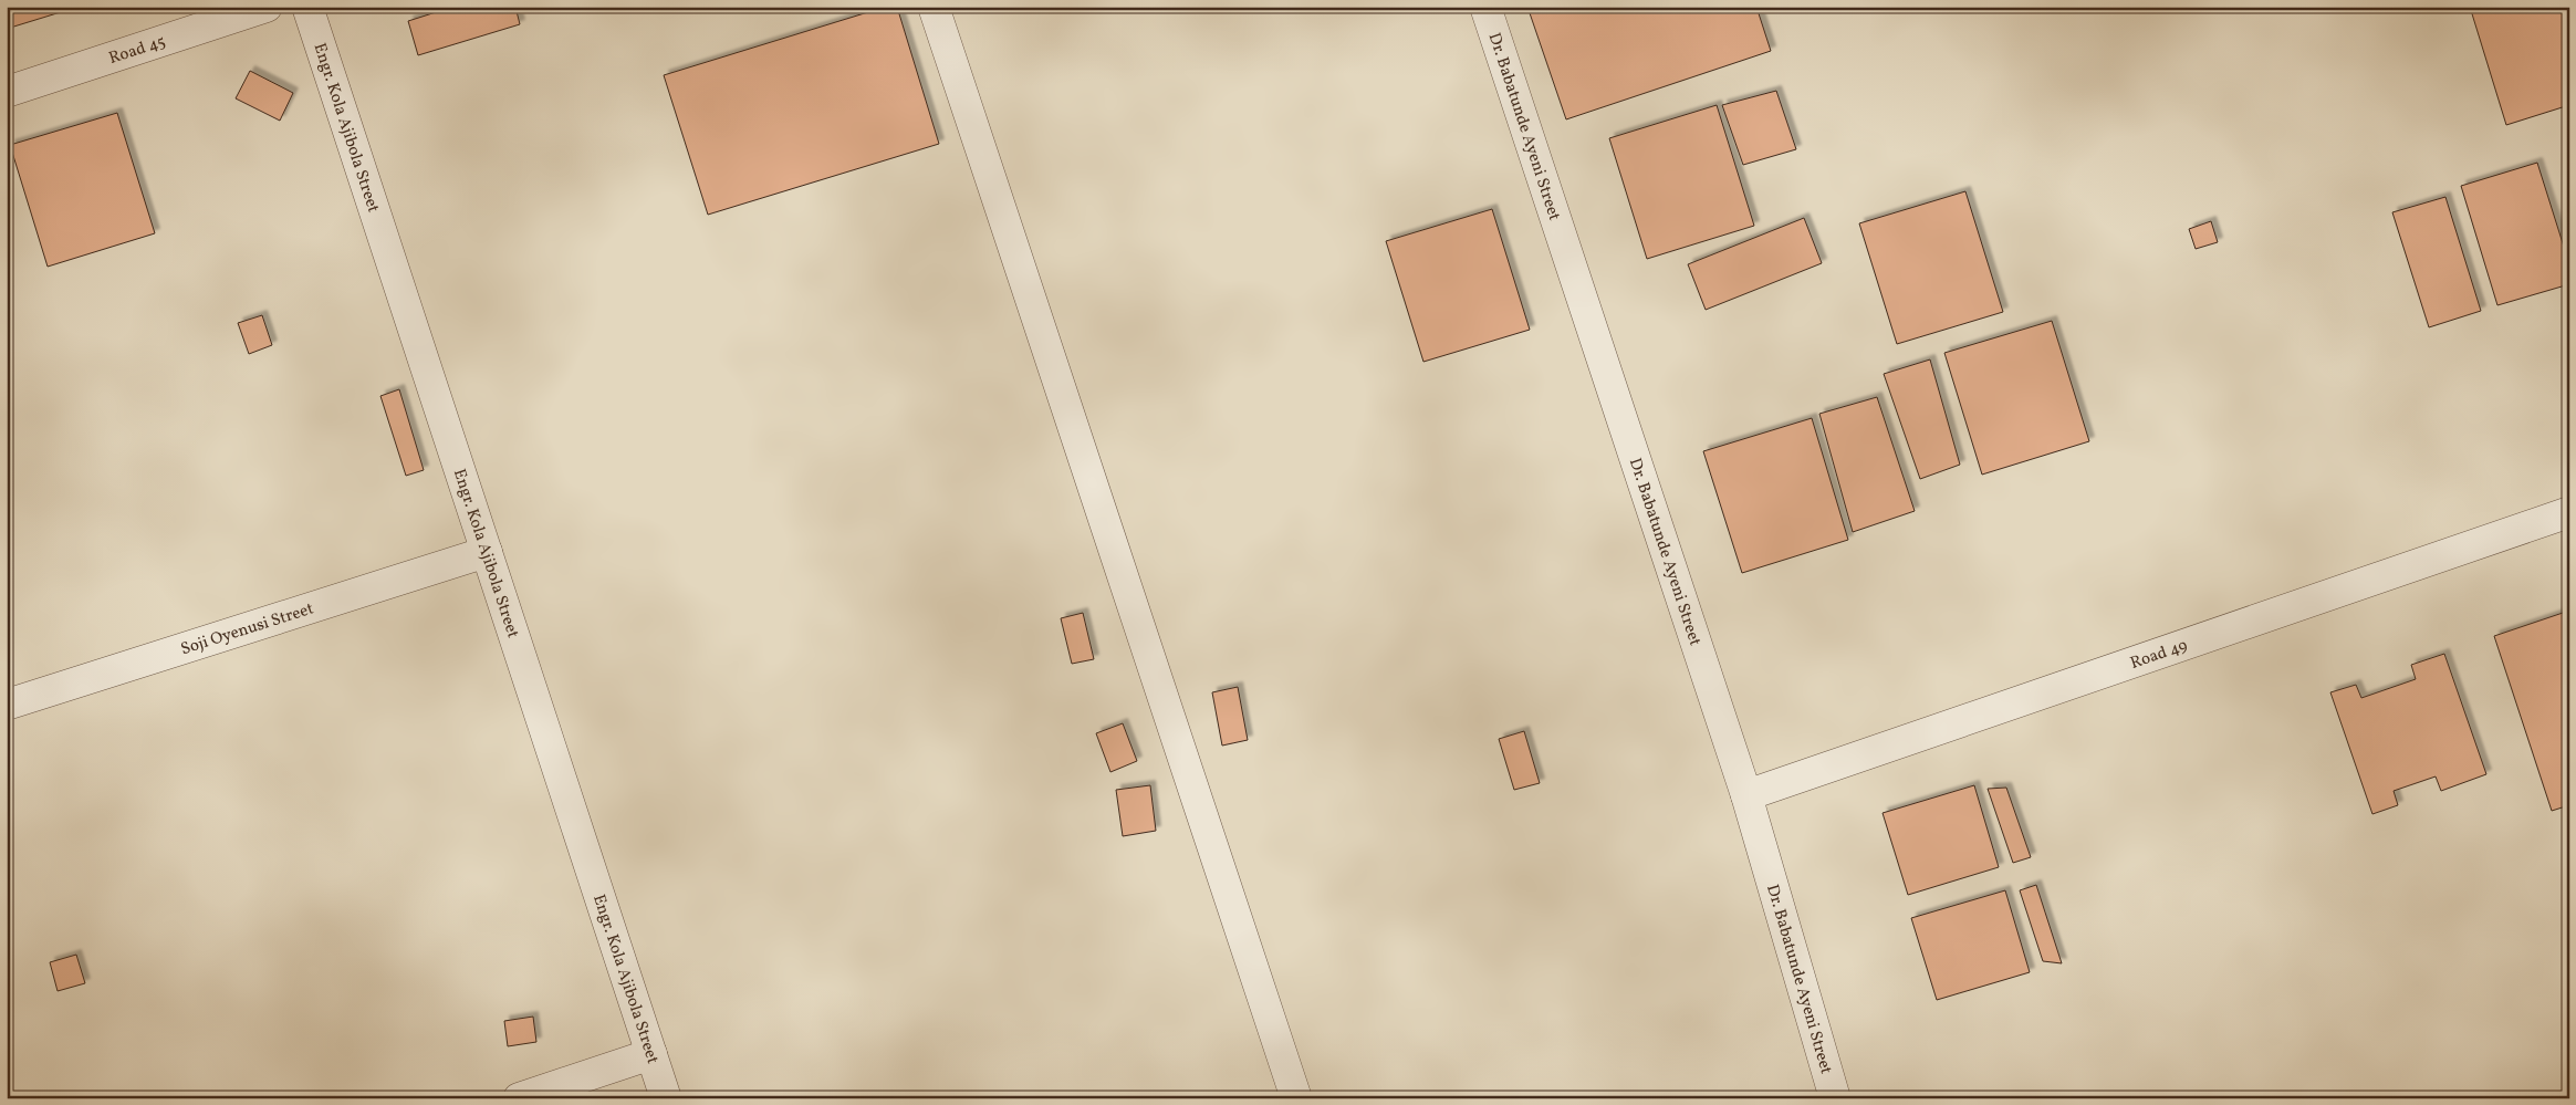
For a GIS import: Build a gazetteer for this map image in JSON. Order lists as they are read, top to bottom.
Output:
{
  "streets": {
    "street": [
      "Road 45",
      "Dr. Babatunde Ayeni Street",
      "Engr. Kola Ajibola Street",
      "Soji Oyenusi Street",
      "Road 49"
    ]
  },
  "crossings": [
    ["Dr. Babatunde Ayeni Street", "Road 49"],
    ["Engr. Kola Ajibola Street", "Soji Oyenusi Street"]
  ]
}
